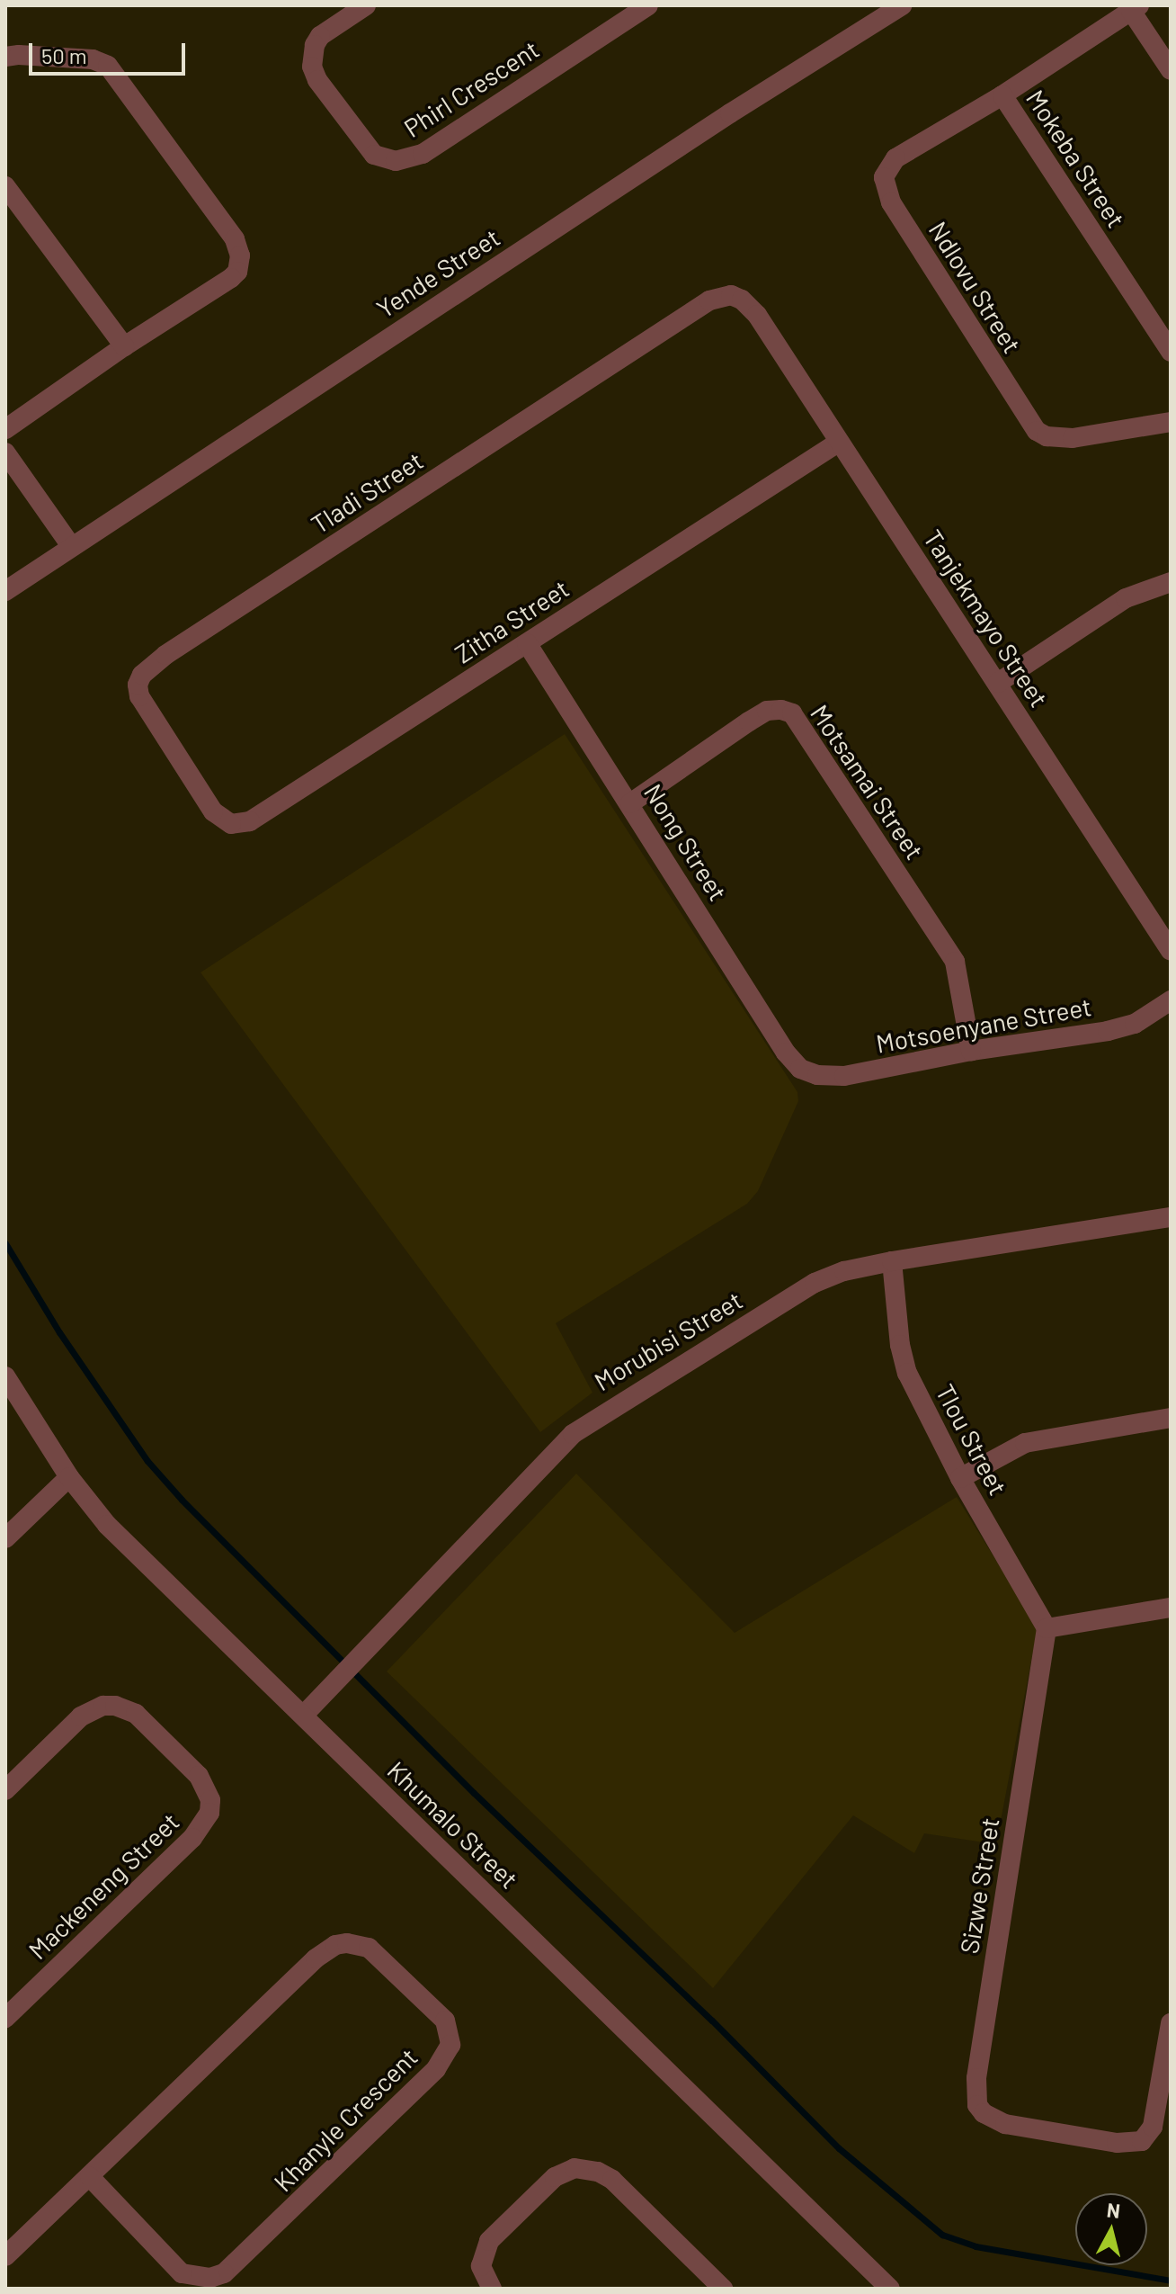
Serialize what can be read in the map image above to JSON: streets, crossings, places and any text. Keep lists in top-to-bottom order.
{
  "streets": {
    "street": [
      "PhirI Crescent",
      "Mokeba Street",
      "Yende Street",
      "Ndlovu Street",
      "Tladi Street",
      "Tanjekmayo Street",
      "Zitha Street",
      "Motsamai Street",
      "Nong Street",
      "Motsoenyane Street",
      "Morubisi Street",
      "Tlou Street",
      "Khumalo Street",
      "Mackeneng Street",
      "Sizwe Street",
      "Khanyle Crescent"
    ]
  },
  "crossings": [
    ["Mokeba Street", "Ndlovu Street"],
    ["Tladi Street", "Tanjekmayo Street"],
    ["Tladi Street", "Zitha Street"],
    ["Tanjekmayo Street", "Zitha Street"],
    ["Zitha Street", "Nong Street"],
    ["Motsamai Street", "Nong Street"],
    ["Motsamai Street", "Motsoenyane Street"],
    ["Nong Street", "Motsoenyane Street"],
    ["Morubisi Street", "Tlou Street"],
    ["Morubisi Street", "Khumalo Street"],
    ["Tlou Street", "Sizwe Street"]
  ],
  "scale_bar": "50 m",
  "north": "top"
}
